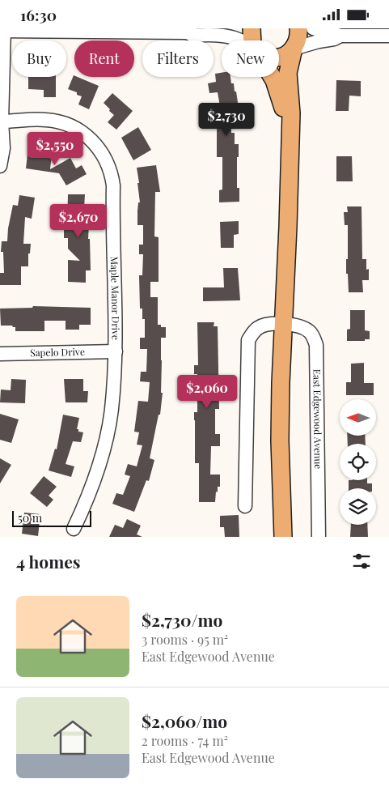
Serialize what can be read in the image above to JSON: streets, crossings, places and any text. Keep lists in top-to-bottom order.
{
  "streets": {
    "street": ["Maple Manor Drive", "Sapelo Drive", "East Edgewood Avenue"]
  },
  "crossings": [
    ["Maple Manor Drive", "Sapelo Drive"]
  ],
  "scale_bar": "50 m",
  "north": "left",
  "page": {
    "status": "16:30",
    "chip": [
      "Buy",
      "Rent",
      "Filters",
      "New"
    ],
    "price": [
      "$2,730",
      "$2,550",
      "$2,670",
      "$2,060"
    ],
    "scale": "50 m",
    "heading": "4 homes",
    "list": [
      {
        "name": "$2,730/mo",
        "note": "3 rooms · 95 m² · East Edgewood Avenue"
      },
      {
        "name": "$2,060/mo",
        "note": "2 rooms · 74 m² · East Edgewood Avenue"
      }
    ]
  }
}
